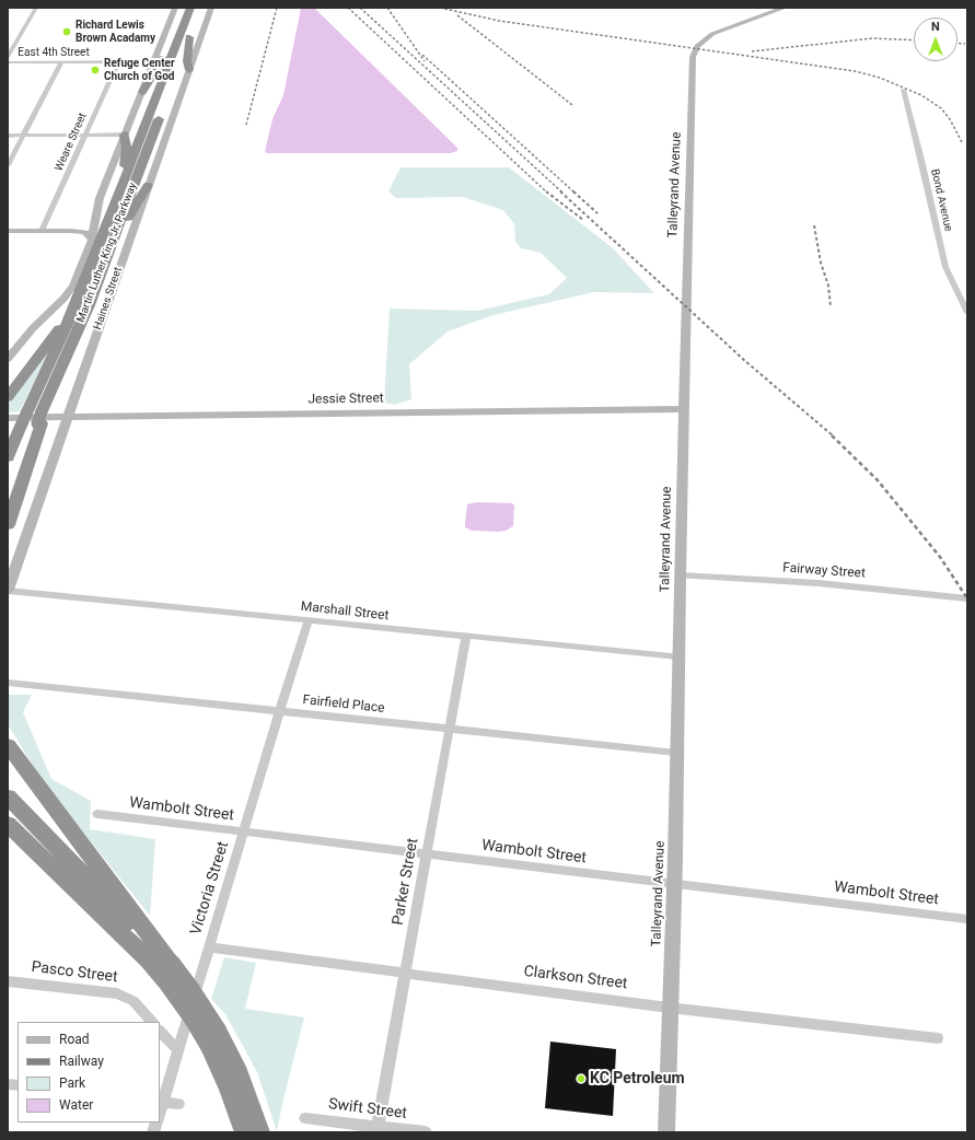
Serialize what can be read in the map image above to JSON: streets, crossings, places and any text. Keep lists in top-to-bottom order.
{
  "streets": {
    "highway": ["Martin Luther King Jr. Parkway"],
    "street": [
      "East 4th Street",
      "Weare Street",
      "Talleyrand Avenue",
      "Bond Avenue",
      "Haines Street",
      "Jessie Street",
      "Fairway Street",
      "Marshall Street",
      "Fairfield Place",
      "Wambolt Street",
      "Parker Street",
      "Victoria Street",
      "Pasco Street",
      "Clarkson Street",
      "Swift Street"
    ]
  },
  "crossings": [
    ["East 4th Street", "Weare Street"],
    ["Talleyrand Avenue", "Jessie Street"],
    ["Talleyrand Avenue", "Fairway Street"],
    ["Talleyrand Avenue", "Marshall Street"],
    ["Talleyrand Avenue", "Fairfield Place"],
    ["Talleyrand Avenue", "Wambolt Street"],
    ["Talleyrand Avenue", "Clarkson Street"],
    ["Haines Street", "Jessie Street"],
    ["Haines Street", "Marshall Street"],
    ["Marshall Street", "Parker Street"],
    ["Marshall Street", "Victoria Street"],
    ["Fairfield Place", "Parker Street"],
    ["Fairfield Place", "Victoria Street"],
    ["Wambolt Street", "Parker Street"],
    ["Wambolt Street", "Victoria Street"],
    ["Parker Street", "Clarkson Street"],
    ["Parker Street", "Swift Street"],
    ["Victoria Street", "Clarkson Street"]
  ],
  "places": ["Richard Lewis Brown Acadamy", "Refuge Center Church of God", "KC Petroleum"],
  "legend": [
    "Road",
    "Railway",
    "Park",
    "Water"
  ],
  "north": "top"
}
